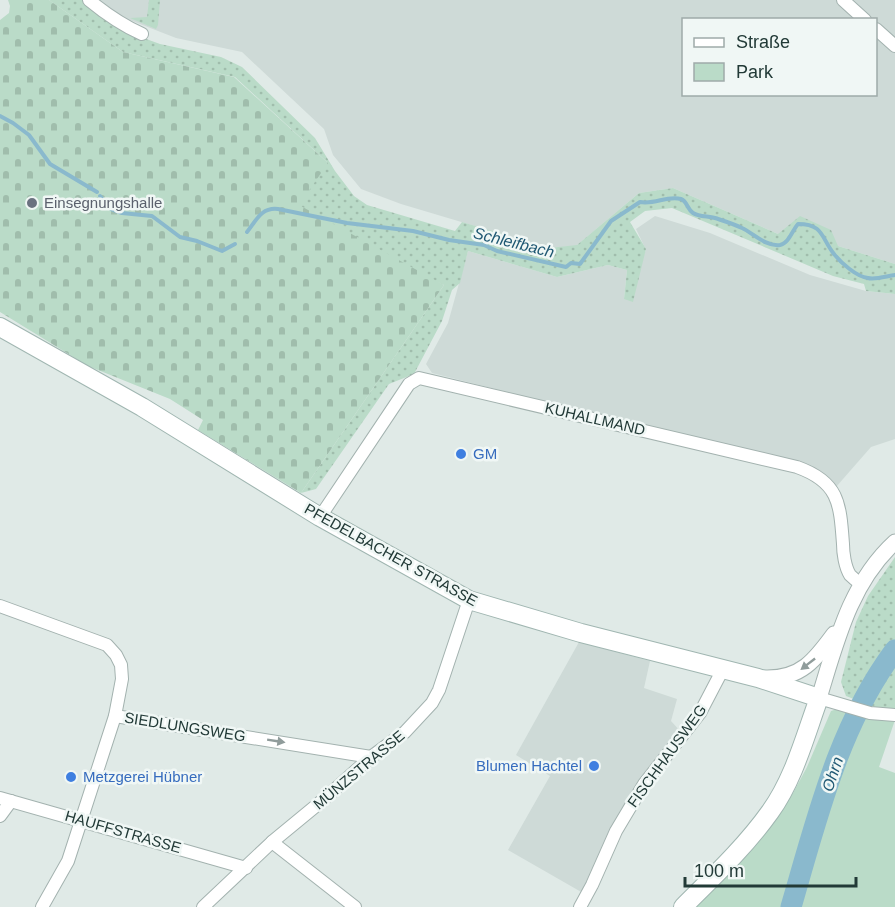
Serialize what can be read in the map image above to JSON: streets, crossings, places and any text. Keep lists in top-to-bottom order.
{
  "streets": {
    "main road": ["PFEDELBACHER STRASSE"],
    "street": [
      "KUHALLMAND",
      "SIEDLUNGSWEG",
      "FISCHHAUSWEG",
      "MÜNZSTRASSE",
      "HAUFFSTRASSE"
    ]
  },
  "crossings": [
    ["KUHALLMAND", "PFEDELBACHER STRASSE"],
    ["PFEDELBACHER STRASSE", "FISCHHAUSWEG"],
    ["PFEDELBACHER STRASSE", "MÜNZSTRASSE"],
    ["SIEDLUNGSWEG", "MÜNZSTRASSE"],
    ["MÜNZSTRASSE", "HAUFFSTRASSE"]
  ],
  "one_way": ["SIEDLUNGSWEG"],
  "water": ["Schleifbach", "Ohrn"],
  "places": [
    "Einsegnungshalle",
    "GM",
    "Blumen Hachtel",
    "Metzgerei Hübner"
  ],
  "legend": ["Straße", "Park"],
  "scale_bar": "100 m"
}
